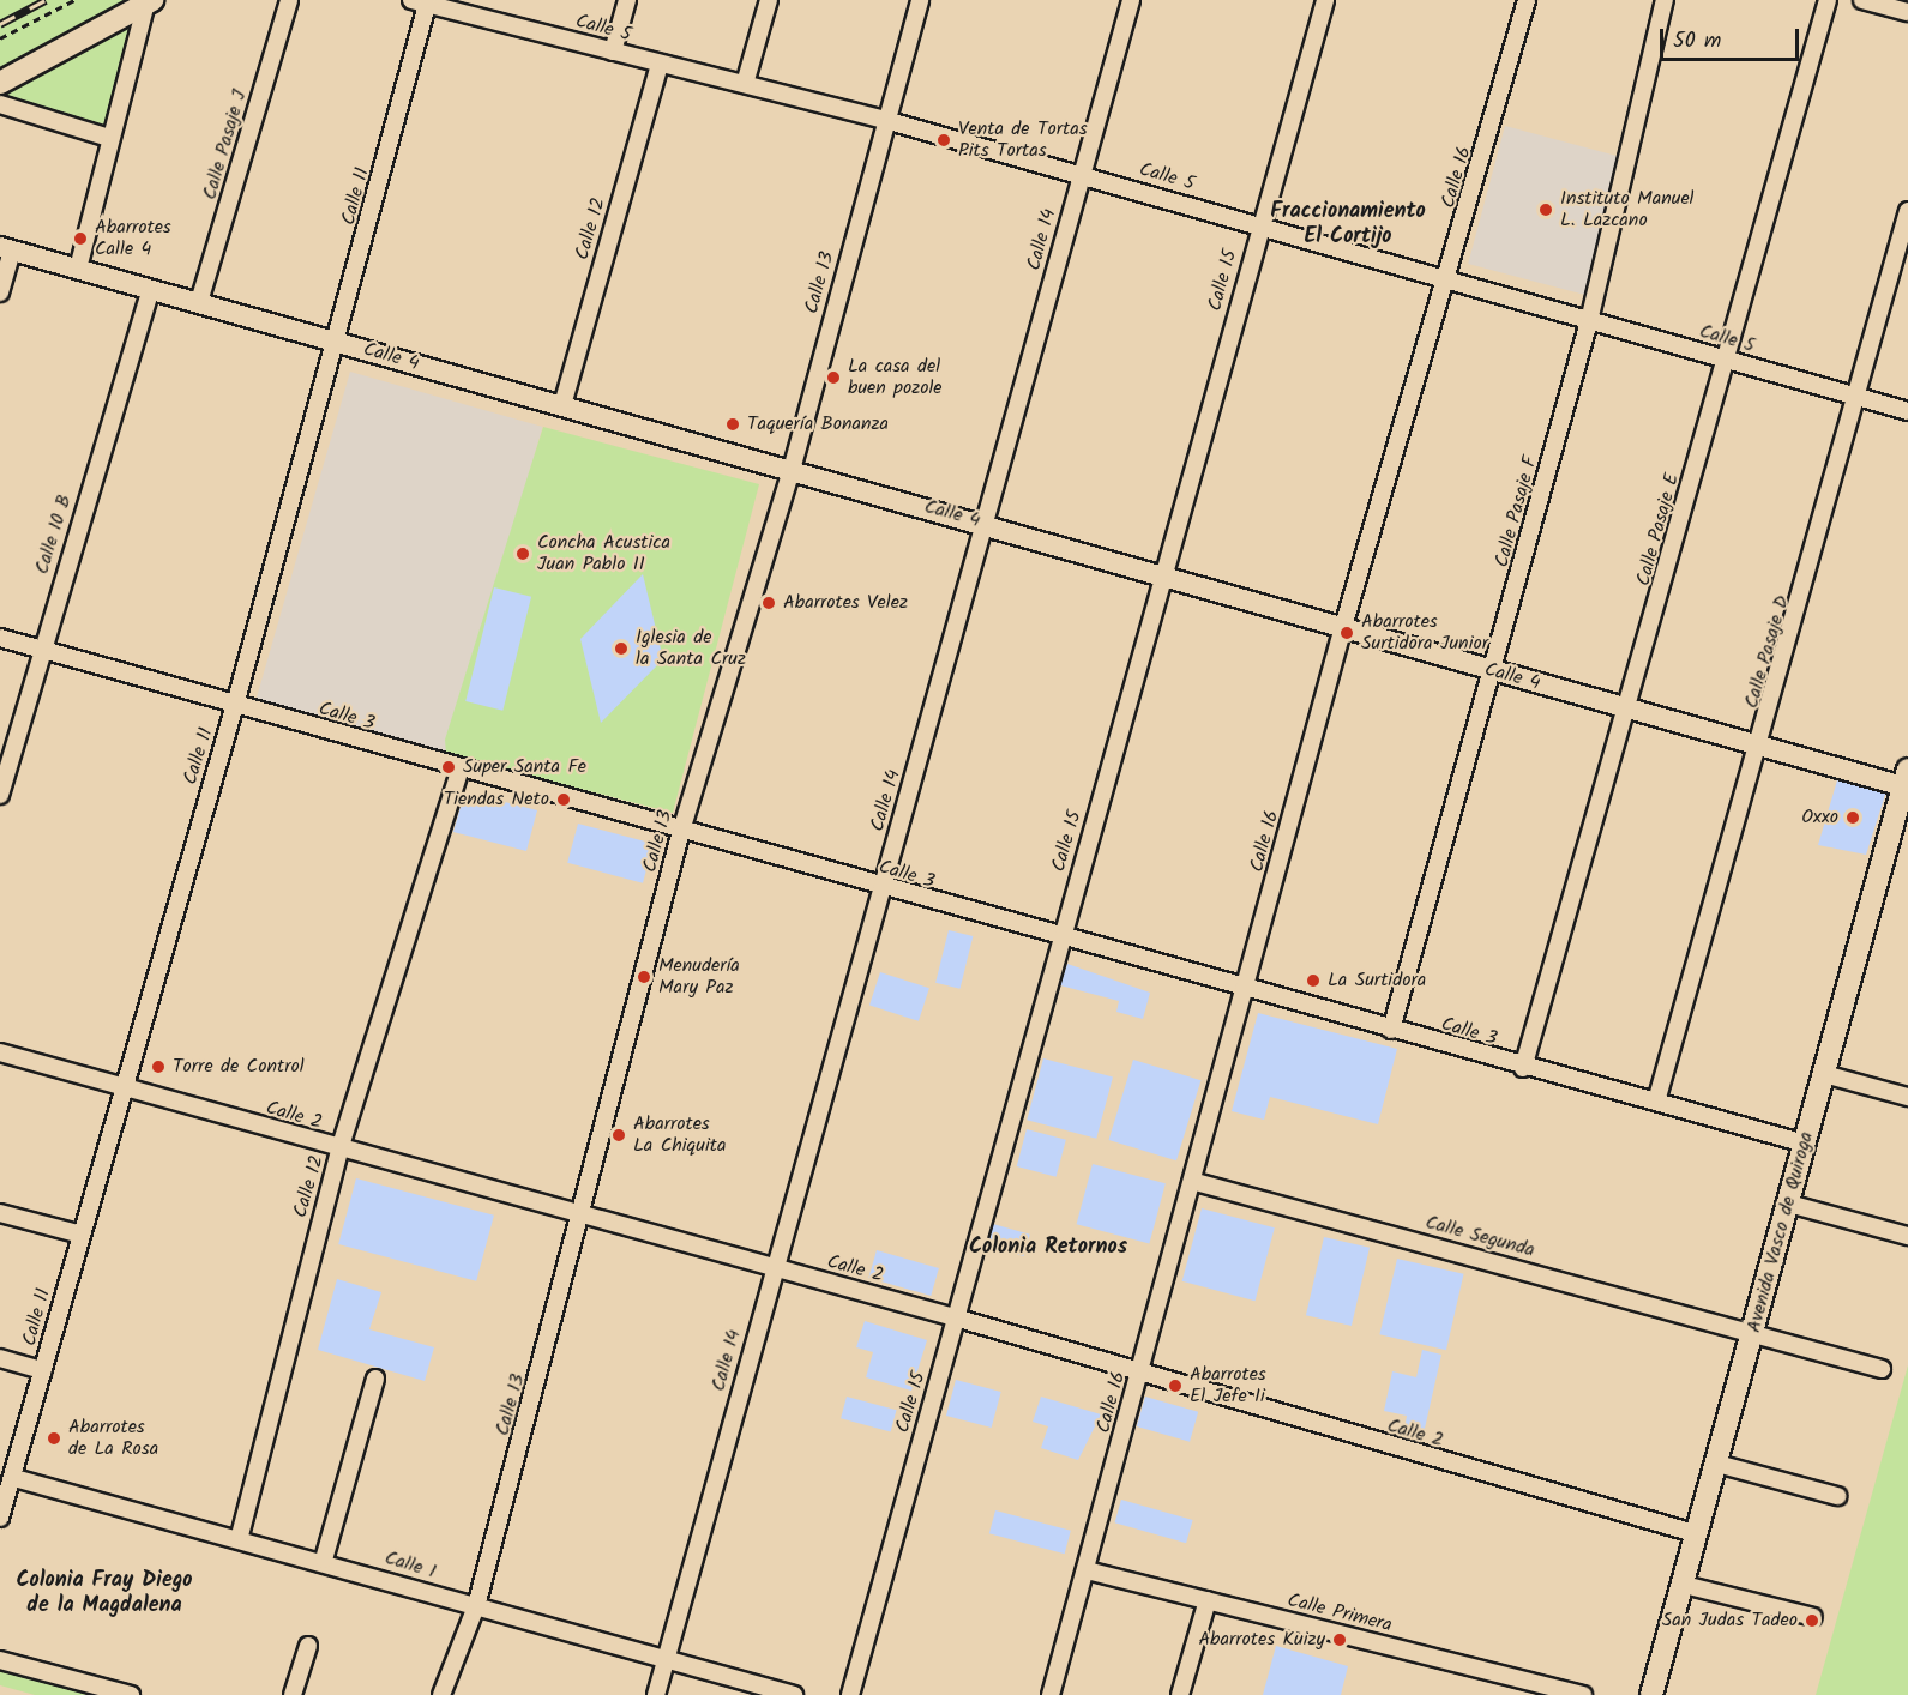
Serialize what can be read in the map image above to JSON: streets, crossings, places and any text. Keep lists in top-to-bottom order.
{
  "streets": {
    "main road": ["Avenida Vasco de Quiroga"],
    "street": [
      "Calle 5",
      "Calle Pasaje J",
      "Calle 16",
      "Calle 11",
      "Calle 12",
      "Calle 14",
      "Calle 15",
      "Calle 13",
      "Calle 4",
      "Calle Pasaje F",
      "Calle Pasaje E",
      "Calle 10 B",
      "Calle Pasaje D",
      "Calle 3",
      "Calle 2",
      "Calle Segunda",
      "Calle 1",
      "Calle Primera"
    ]
  },
  "crossings": [
    ["Calle 5", "Calle 16"],
    ["Calle 5", "Calle 11"],
    ["Calle 5", "Calle 12"],
    ["Calle 5", "Calle 14"],
    ["Calle 5", "Calle 15"],
    ["Calle 5", "Calle 13"],
    ["Calle 5", "Calle Pasaje F"],
    ["Calle 5", "Calle Pasaje E"],
    ["Calle 5", "Calle Pasaje D"],
    ["Calle Pasaje J", "Calle 4"],
    ["Calle 16", "Calle 4"],
    ["Calle 16", "Calle 3"],
    ["Calle 16", "Calle 2"],
    ["Calle 16", "Calle Segunda"],
    ["Calle 16", "Calle Primera"],
    ["Calle 11", "Calle 4"],
    ["Calle 11", "Calle 3"],
    ["Calle 11", "Calle 2"],
    ["Calle 11", "Calle 1"],
    ["Calle 12", "Calle 4"],
    ["Calle 12", "Calle 3"],
    ["Calle 12", "Calle 2"],
    ["Calle 12", "Calle 1"],
    ["Calle 14", "Calle 4"],
    ["Calle 14", "Calle 3"],
    ["Calle 14", "Calle 2"],
    ["Calle 14", "Calle 1"],
    ["Calle 15", "Calle 4"],
    ["Calle 15", "Calle 3"],
    ["Calle 15", "Calle 2"],
    ["Calle 13", "Calle 4"],
    ["Calle 13", "Calle 3"],
    ["Calle 13", "Calle 2"],
    ["Calle 13", "Calle 1"],
    ["Calle 4", "Calle Pasaje F"],
    ["Calle 4", "Calle Pasaje E"],
    ["Calle 4", "Calle 10 B"],
    ["Calle 4", "Calle Pasaje D"],
    ["Calle 4", "Avenida Vasco de Quiroga"],
    ["Calle Pasaje F", "Calle 3"],
    ["Calle Pasaje E", "Calle 3"],
    ["Calle 10 B", "Calle 3"],
    ["Calle Pasaje D", "Calle 3"],
    ["Calle 3", "Avenida Vasco de Quiroga"],
    ["Calle 2", "Avenida Vasco de Quiroga"],
    ["Avenida Vasco de Quiroga", "Calle Segunda"]
  ],
  "districts": ["Fraccionamiento El Cortijo", "Colonia Retornos", "Colonia Fray Diego de la Magdalena"],
  "places": [
    "Venta de Tortas Pits Tortas",
    "Instituto Manuel L. Lazcano",
    "Abarrotes Calle 4",
    "La casa del buen pozole",
    "Taquería Bonanza",
    "Concha Acustica Juan Pablo II",
    "Abarrotes Velez",
    "Abarrotes Surtidora Junior",
    "Iglesia de la Santa Cruz",
    "Super Santa Fe",
    "Tiendas Neto",
    "Oxxo",
    "Menudería Mary Paz",
    "La Surtidora",
    "Torre de Control",
    "Abarrotes La Chiquita",
    "Abarrotes El Jefe Ii",
    "Abarrotes de La Rosa",
    "San Judas Tadeo",
    "Abarrotes Kuizy"
  ],
  "scale_bar": "50 m"
}
